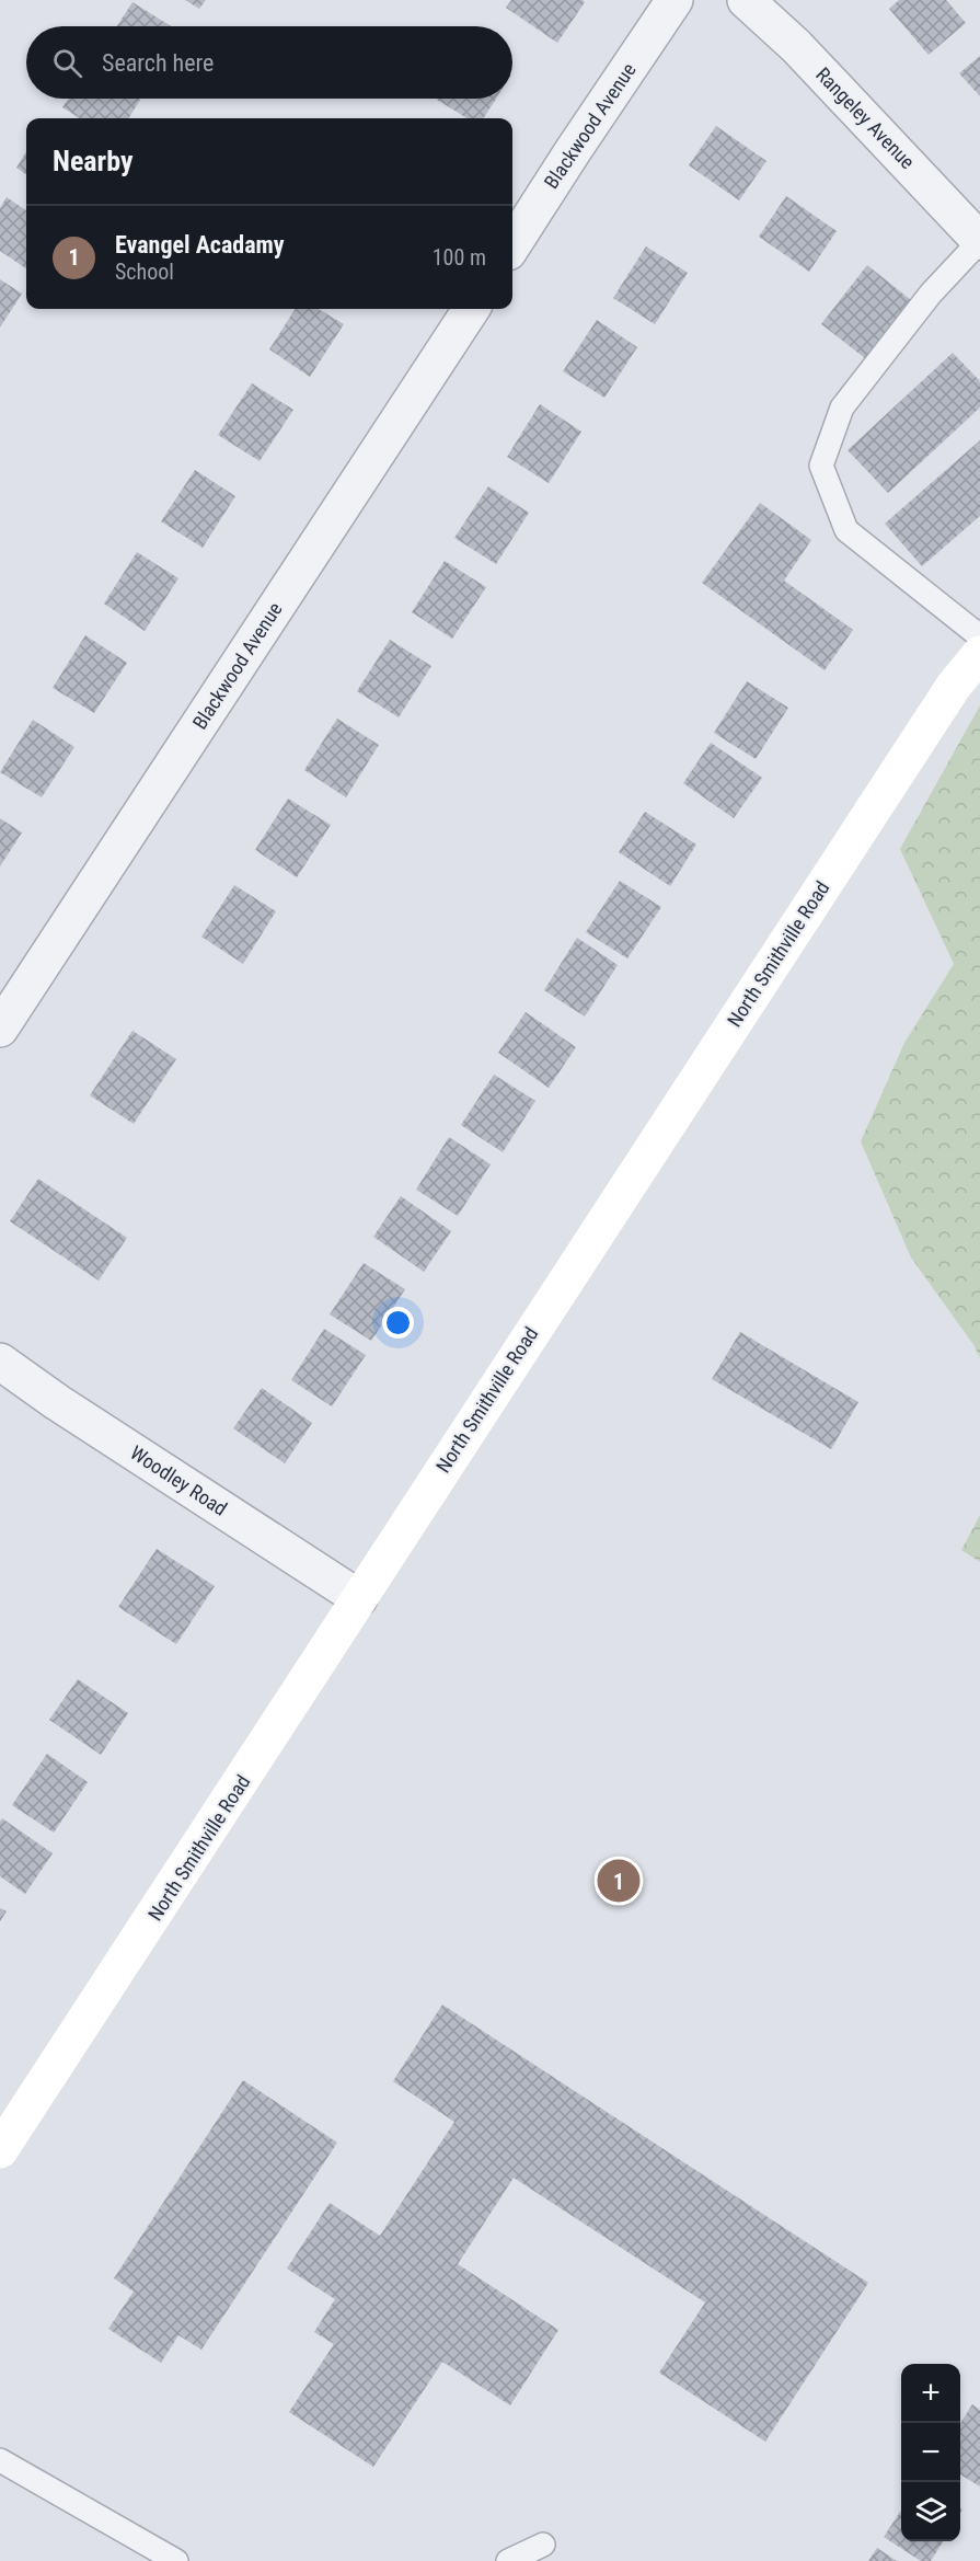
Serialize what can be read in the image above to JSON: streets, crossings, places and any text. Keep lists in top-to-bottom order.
{
  "streets": {
    "main road": ["North Smithville Road"],
    "street": ["Rangeley Avenue", "Blackwood Avenue", "Woodley Road"]
  },
  "crossings": [
    ["North Smithville Road", "Woodley Road"]
  ],
  "page": {
    "search": "Search here",
    "heading": "Nearby",
    "list": [
      {
        "mark": "1",
        "name": "Evangel Acadamy",
        "note": "School",
        "value": "100 m"
      }
    ],
    "pins": "1",
    "map_buttons": ["+", "−"]
  }
}
